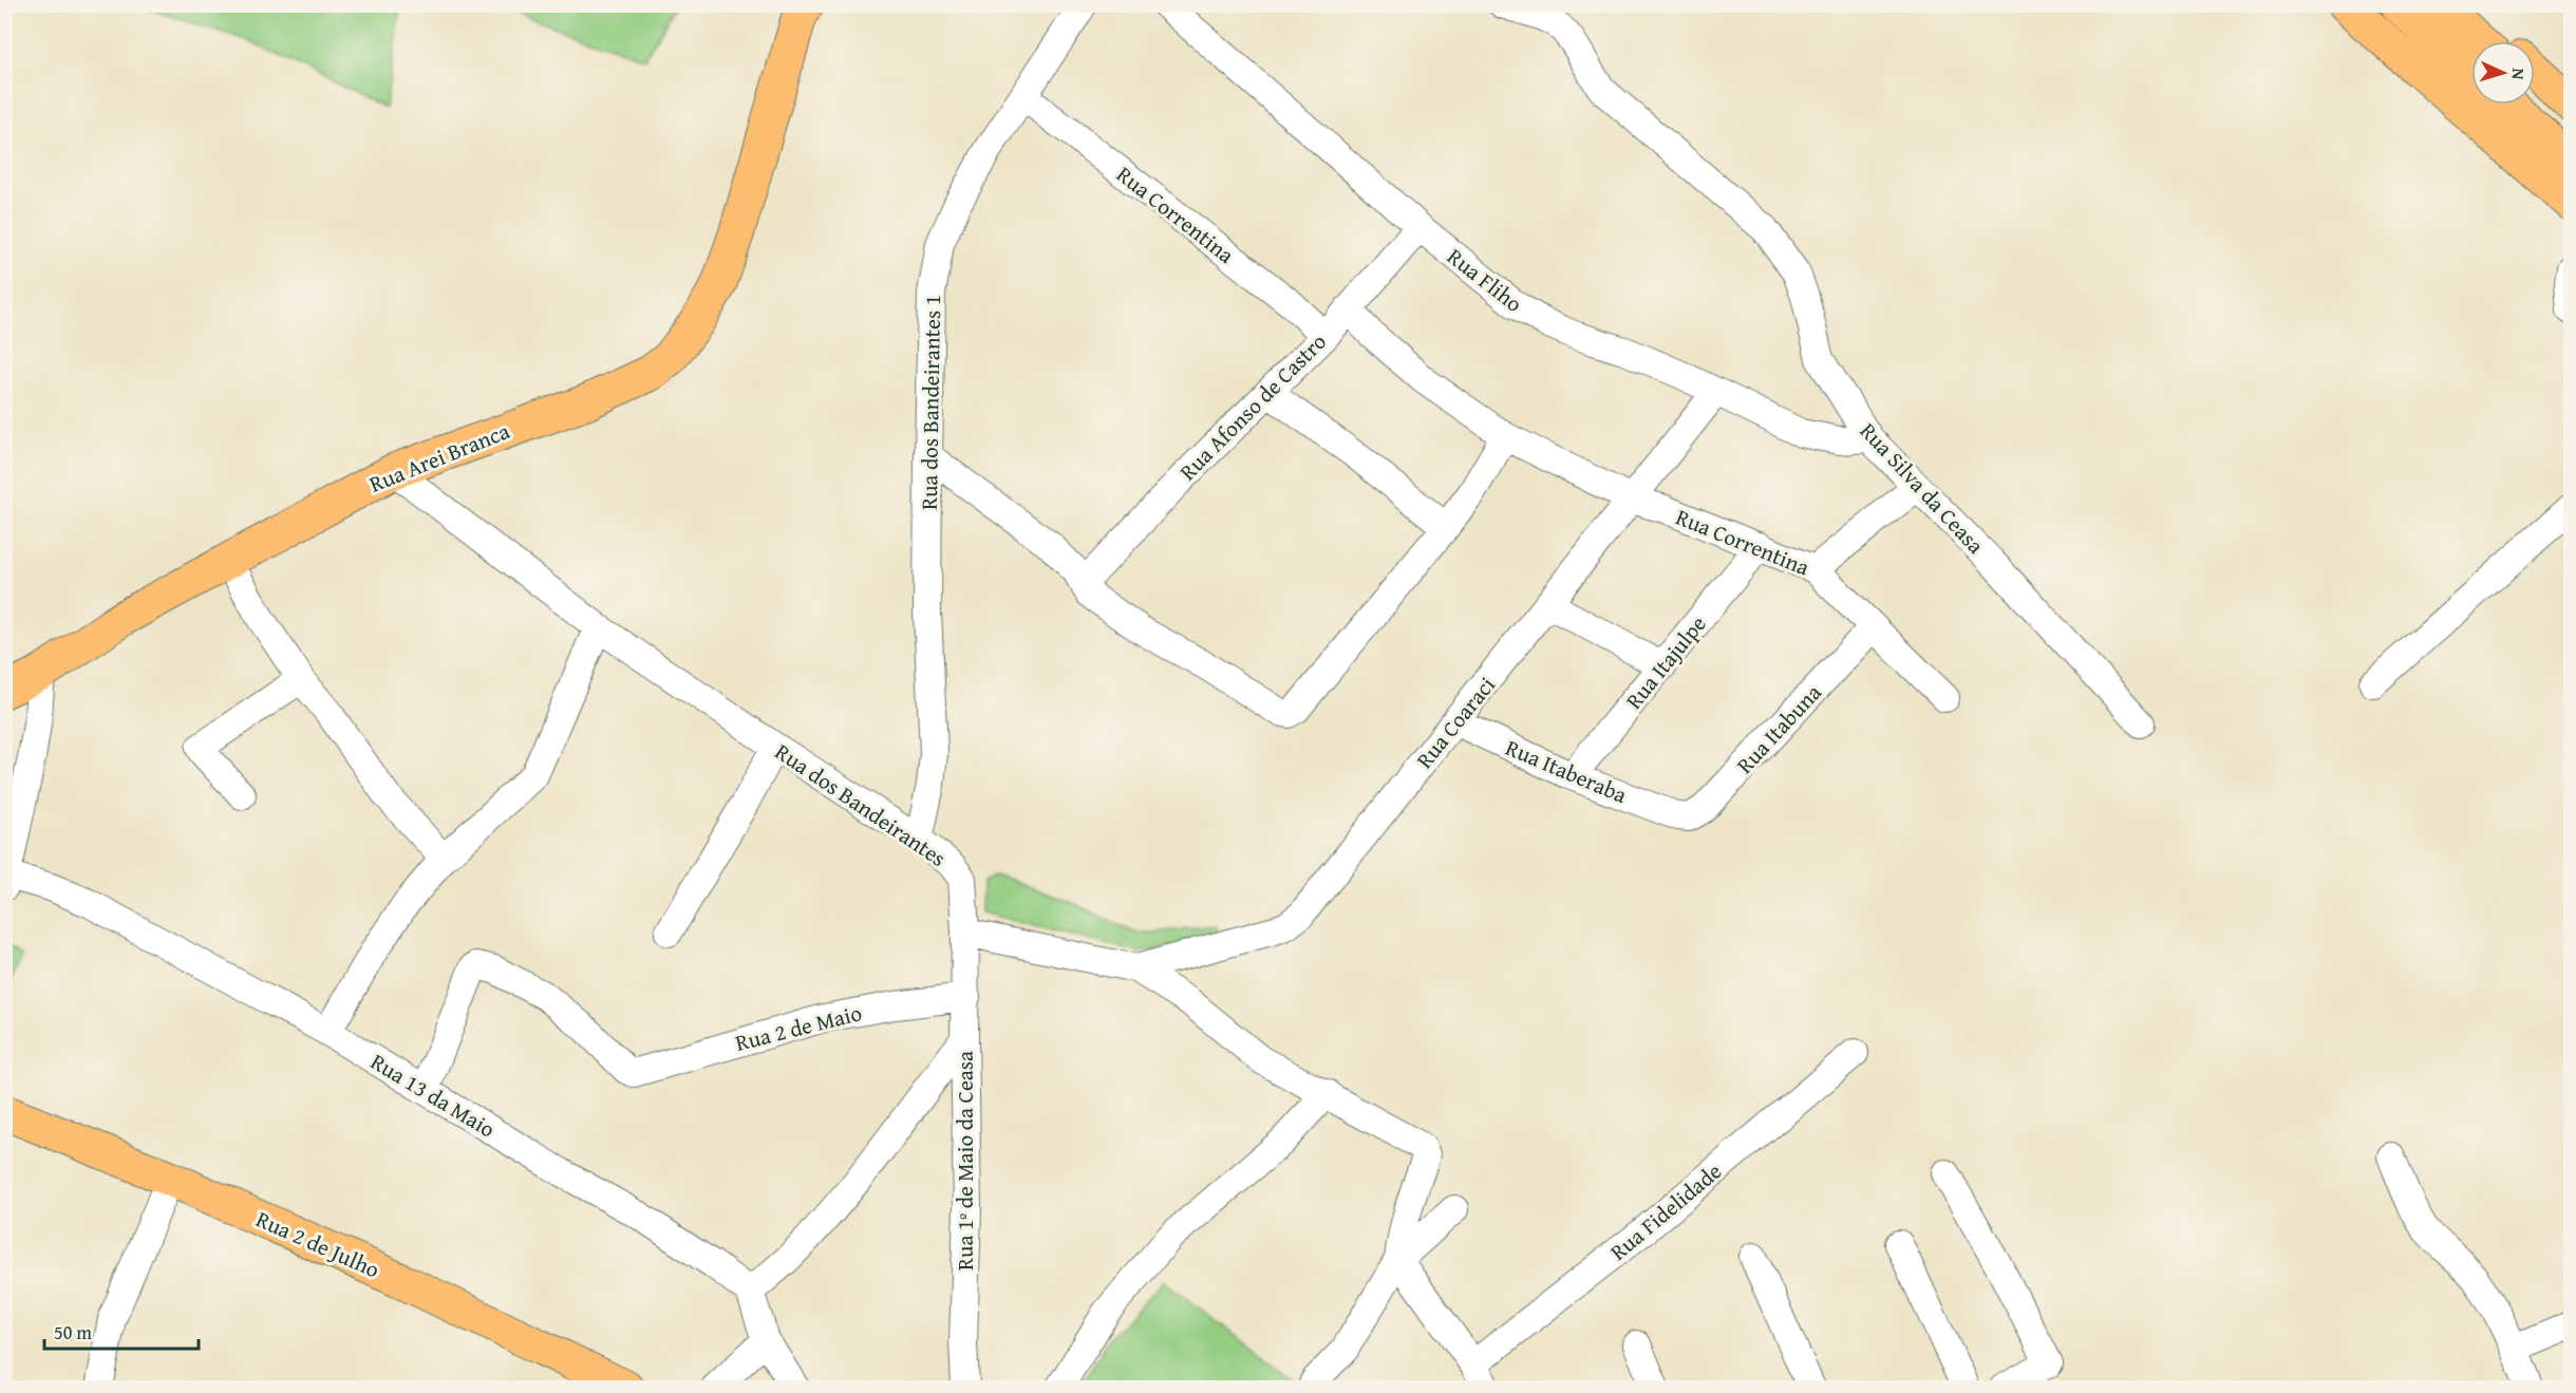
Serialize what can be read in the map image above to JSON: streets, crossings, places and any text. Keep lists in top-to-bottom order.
{
  "streets": {
    "main road": ["Rua Arei Branca", "Rua 2 de Julho"],
    "street": [
      "Rua Correntina",
      "Rua Fliho",
      "Rua dos Bandeirantes 1",
      "Rua Afonso de Castro",
      "Rua Silva da Ceasa",
      "Rua Itajulpe",
      "Rua Coaraci",
      "Rua Itabuna",
      "Rua Itaberaba",
      "Rua dos Bandeirantes",
      "Rua 2 de Maio",
      "Rua 13 da Maio",
      "Rua 1º de Maio da Ceasa",
      "Rua Fidelidade"
    ]
  },
  "crossings": [
    ["Rua Correntina", "Rua dos Bandeirantes 1"],
    ["Rua Correntina", "Rua Afonso de Castro"],
    ["Rua Correntina", "Rua Itajulpe"],
    ["Rua Correntina", "Rua Coaraci"],
    ["Rua Correntina", "Rua Itabuna"],
    ["Rua Fliho", "Rua Afonso de Castro"],
    ["Rua Fliho", "Rua Silva da Ceasa"],
    ["Rua Fliho", "Rua Coaraci"],
    ["Rua dos Bandeirantes 1", "Rua dos Bandeirantes"],
    ["Rua Arei Branca", "Rua dos Bandeirantes"],
    ["Rua Itajulpe", "Rua Itaberaba"],
    ["Rua Coaraci", "Rua Itaberaba"],
    ["Rua Itabuna", "Rua Itaberaba"],
    ["Rua dos Bandeirantes", "Rua 1º de Maio da Ceasa"],
    ["Rua 2 de Maio", "Rua 13 da Maio"],
    ["Rua 2 de Maio", "Rua 1º de Maio da Ceasa"]
  ],
  "scale_bar": "50 m",
  "north": "right"
}
